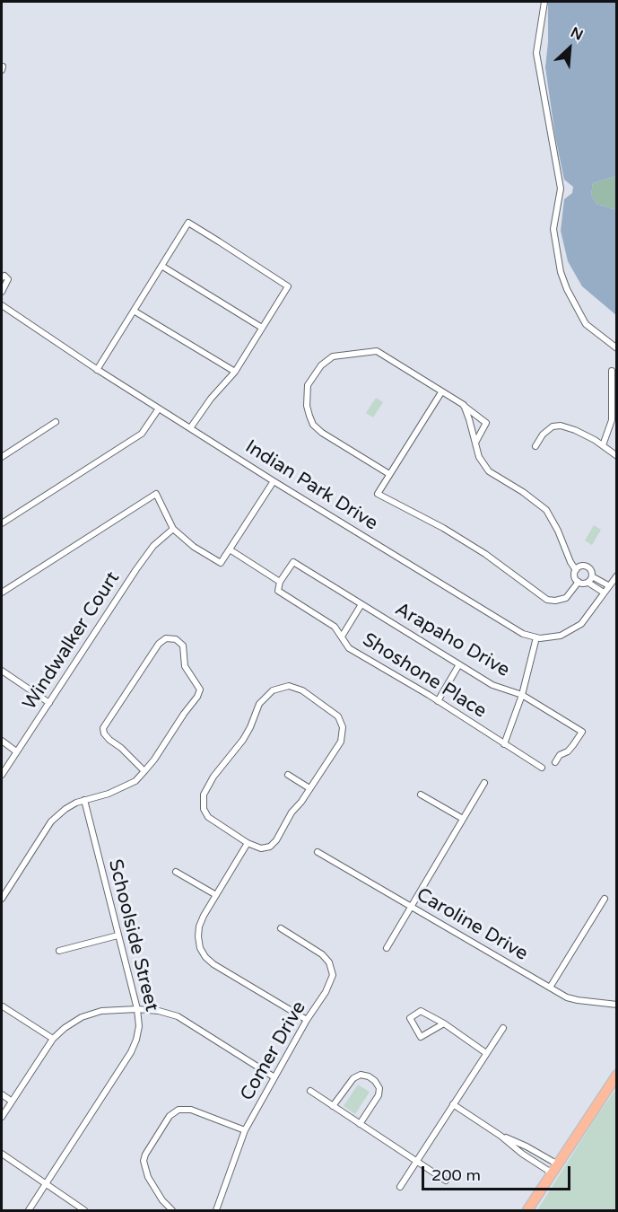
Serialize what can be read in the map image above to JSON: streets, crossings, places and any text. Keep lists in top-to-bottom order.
{
  "streets": {
    "street": [
      "Indian Park Drive",
      "Arapaho Drive",
      "Windwalker Court",
      "Shoshone Place",
      "Caroline Drive",
      "Schoolside Street",
      "Comer Drive"
    ]
  },
  "crossings": [
    ["Arapaho Drive", "Shoshone Place"]
  ],
  "scale_bar": "200 m",
  "north": "top right"
}
